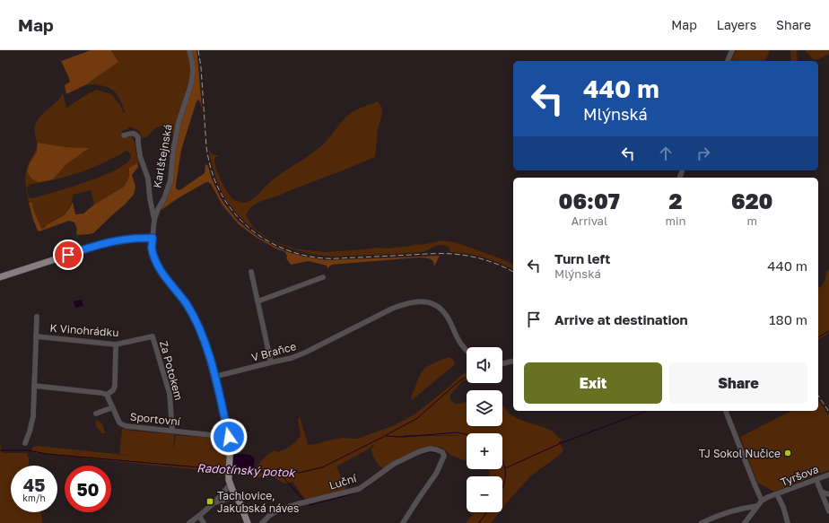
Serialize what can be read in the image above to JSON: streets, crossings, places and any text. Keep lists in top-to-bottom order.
{
  "streets": {
    "main road": ["Karlštejnská"],
    "street": [
      "K Vinohrádku",
      "V Braňce",
      "Za Potokem",
      "Sportovní",
      "Tyršova",
      "Luční"
    ]
  },
  "crossings": [
    ["Karlštejnská", "V Braňce"],
    ["Karlštejnská", "Sportovní"],
    ["K Vinohrádku", "Za Potokem"],
    ["Za Potokem", "Sportovní"]
  ],
  "water": ["Radotínský potok"],
  "places": {
    "other": ["TJ Sokol Nučice"],
    "transit": ["Tachlovice, Jakubská náves"]
  },
  "page": {
    "header": "Map",
    "nav": ["Map", "Layers", "Share"],
    "turn": ["440 m", "Mlýnská"],
    "eta": [
      "06:07",
      "Arrival",
      "2",
      "min",
      "620",
      "m"
    ],
    "list": [
      {
        "name": "Turn left",
        "note": "Mlýnská",
        "value": "440 m"
      },
      {
        "name": "Arrive at destination",
        "value": "180 m"
      }
    ],
    "map_buttons": ["+", "−"],
    "buttons": ["Exit", "Share"],
    "speed": "45 km/h",
    "limit": "50"
  }
}
